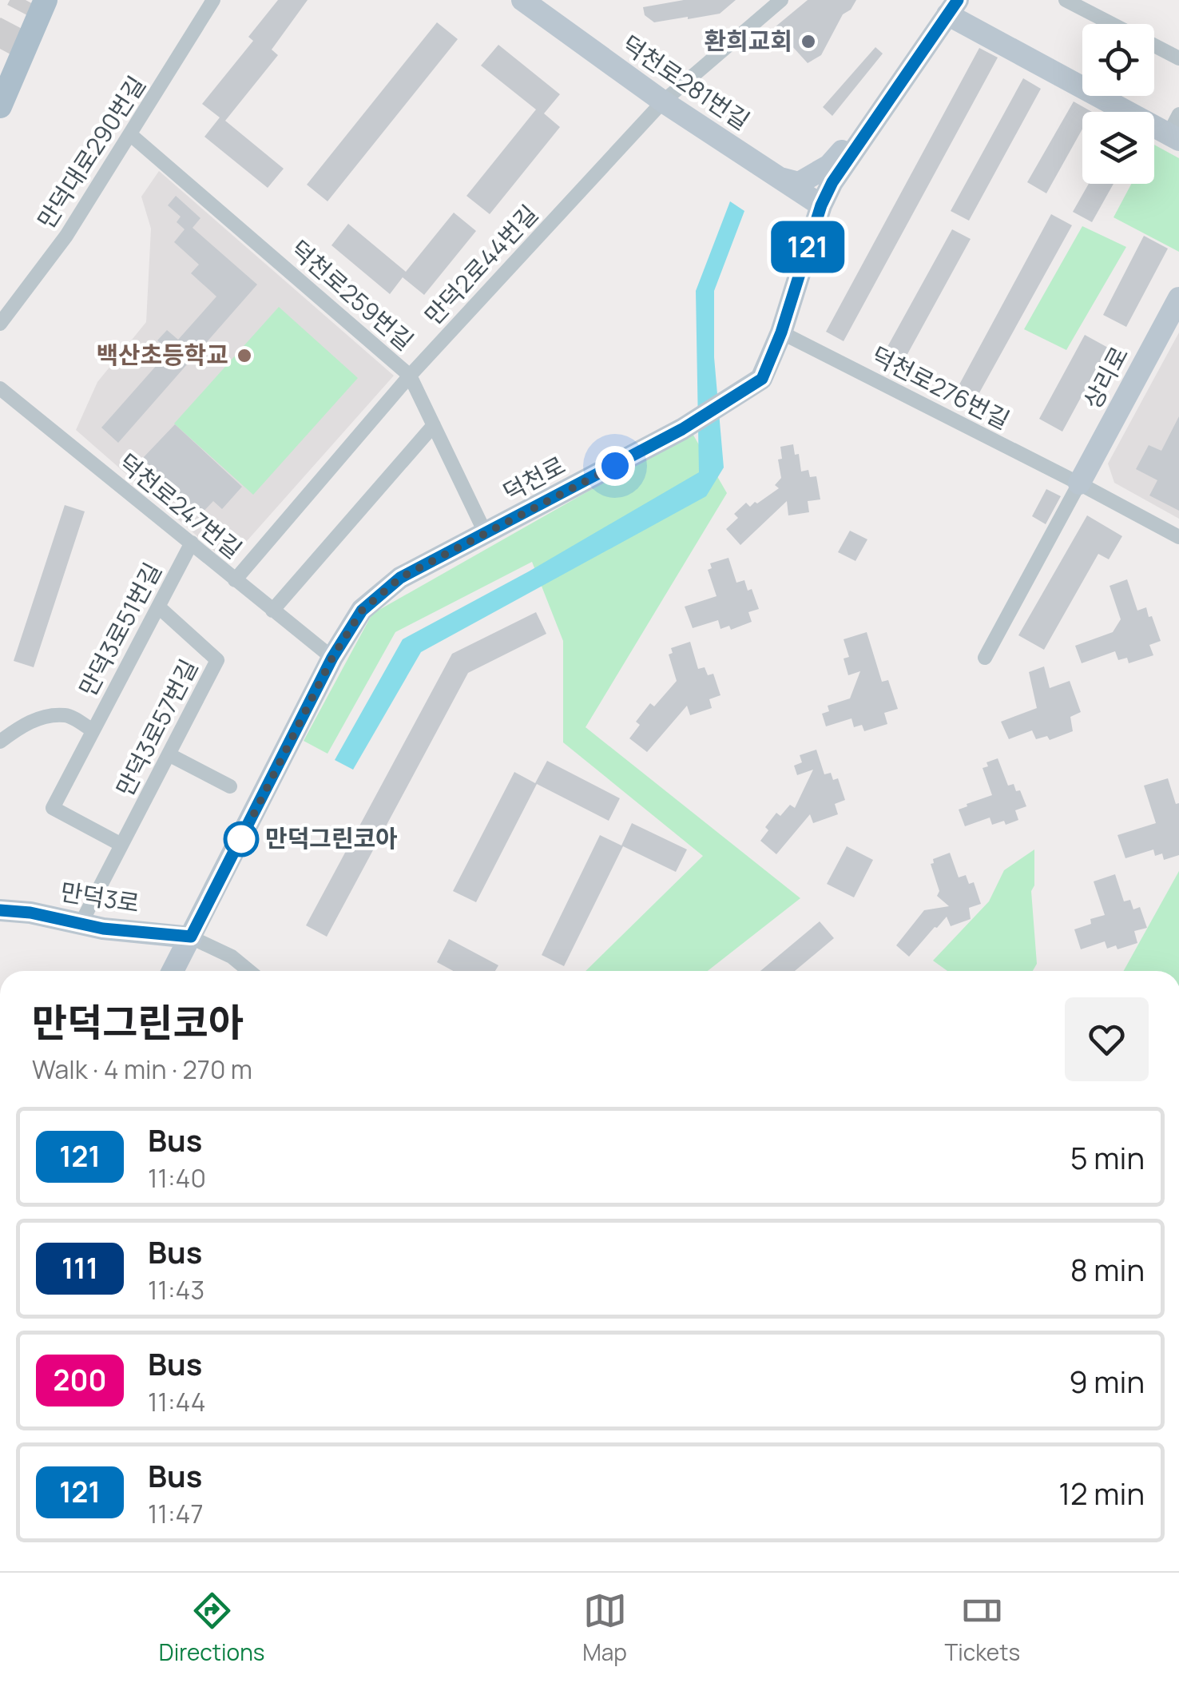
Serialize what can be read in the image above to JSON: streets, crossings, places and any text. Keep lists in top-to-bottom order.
{
  "streets": {
    "main road": [
      "덕천로281번길",
      "상리로",
      "덕천로",
      "만덕3로"
    ],
    "street": [
      "만덕대로290번길",
      "만덕2로44번길",
      "덕천로259번길",
      "덕천로276번길",
      "덕천로247번길",
      "만덕3로51번길",
      "만덕3로57번길"
    ]
  },
  "crossings": [
    ["덕천로281번길", "만덕2로44번길"],
    ["덕천로281번길", "덕천로"],
    ["만덕대로290번길", "덕천로259번길"],
    ["만덕2로44번길", "덕천로259번길"],
    ["만덕2로44번길", "덕천로247번길"],
    ["덕천로259번길", "덕천로"],
    ["상리로", "덕천로276번길"],
    ["덕천로276번길", "덕천로"],
    ["덕천로", "덕천로247번길"],
    ["덕천로", "만덕3로"],
    ["덕천로247번길", "만덕3로51번길"],
    ["만덕3로51번길", "만덕3로57번길"],
    ["만덕3로57번길", "만덕3로"]
  ],
  "places": ["환희교회", "백산초등학교", "만덕그린코아"],
  "lines": ["bus line 121"],
  "page": {
    "on_map": "121",
    "heading": ["만덕그린코아", "Walk · 4 min · 270 m"],
    "list": [
      {
        "mark": "121",
        "name": "Bus",
        "note": "11:40",
        "value": "5 min"
      },
      {
        "mark": "111",
        "name": "Bus",
        "note": "11:43",
        "value": "8 min"
      },
      {
        "mark": "200",
        "name": "Bus",
        "note": "11:44",
        "value": "9 min"
      },
      {
        "mark": "121",
        "name": "Bus",
        "note": "11:47",
        "value": "12 min"
      }
    ],
    "tabs": ["Directions", "Map", "Tickets"]
  }
}
